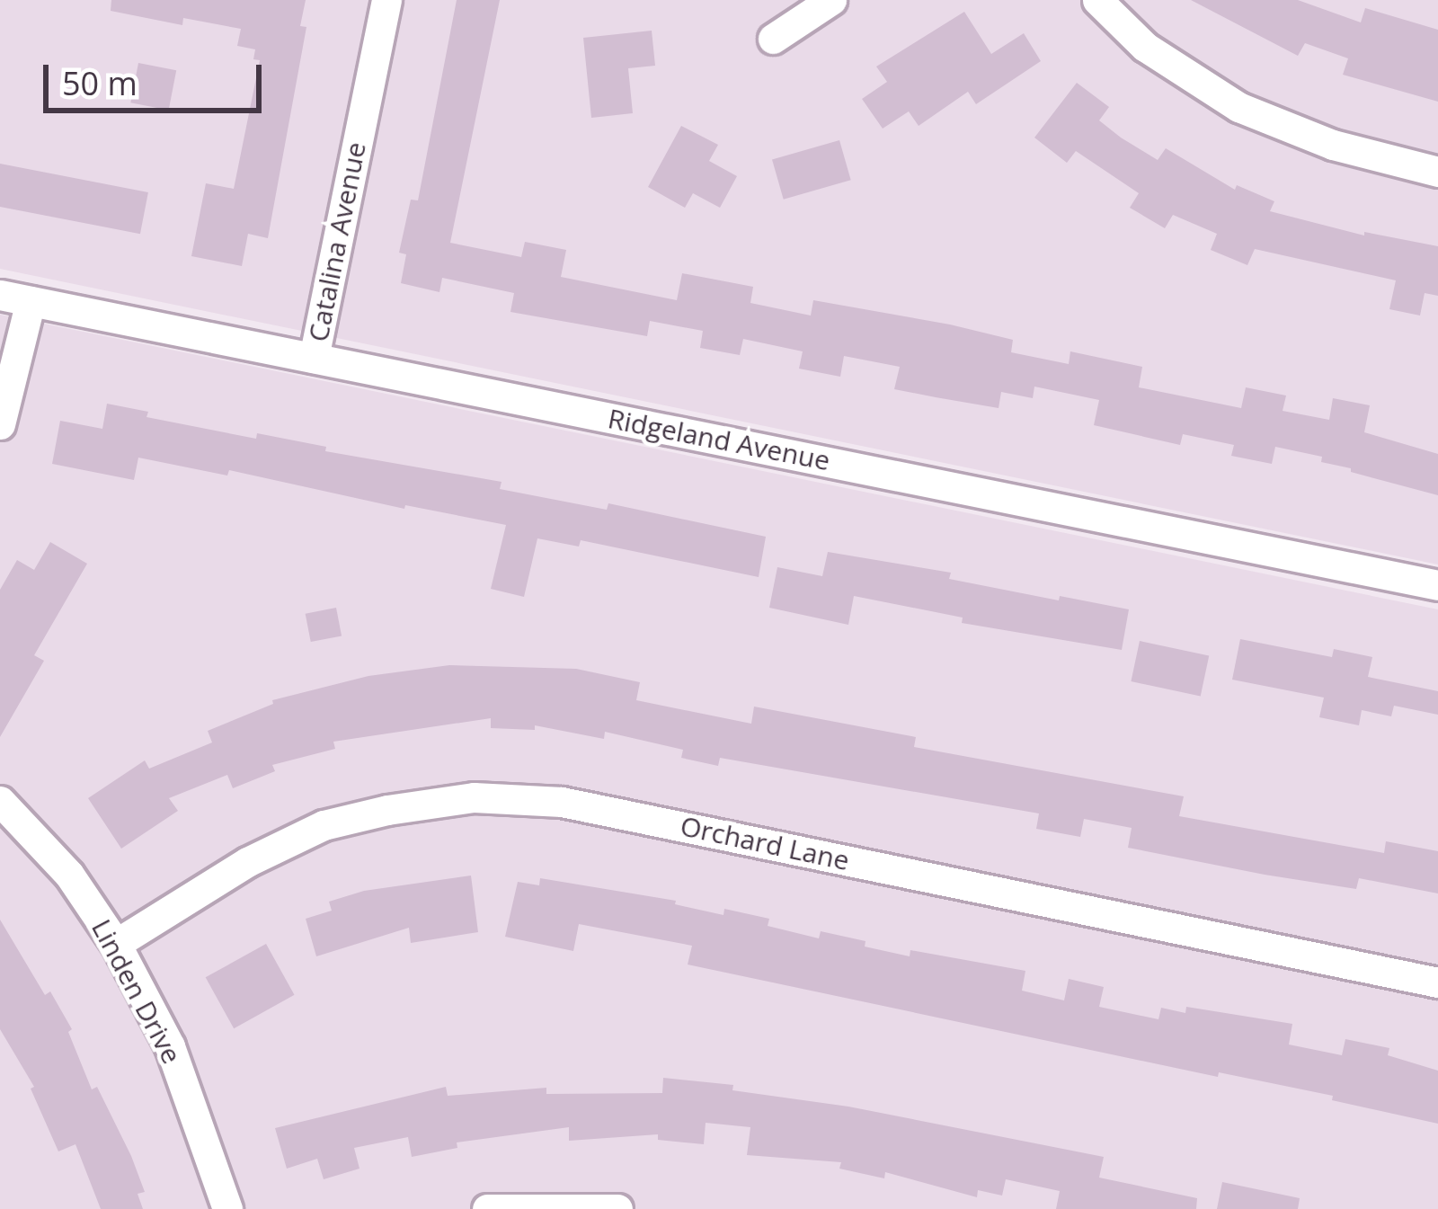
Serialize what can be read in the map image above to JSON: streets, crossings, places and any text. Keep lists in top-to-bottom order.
{
  "streets": {
    "street": [
      "Catalina Avenue",
      "Ridgeland Avenue",
      "Orchard Lane",
      "Linden Drive"
    ]
  },
  "crossings": [
    ["Catalina Avenue", "Ridgeland Avenue"],
    ["Orchard Lane", "Linden Drive"]
  ],
  "scale_bar": "50 m"
}
